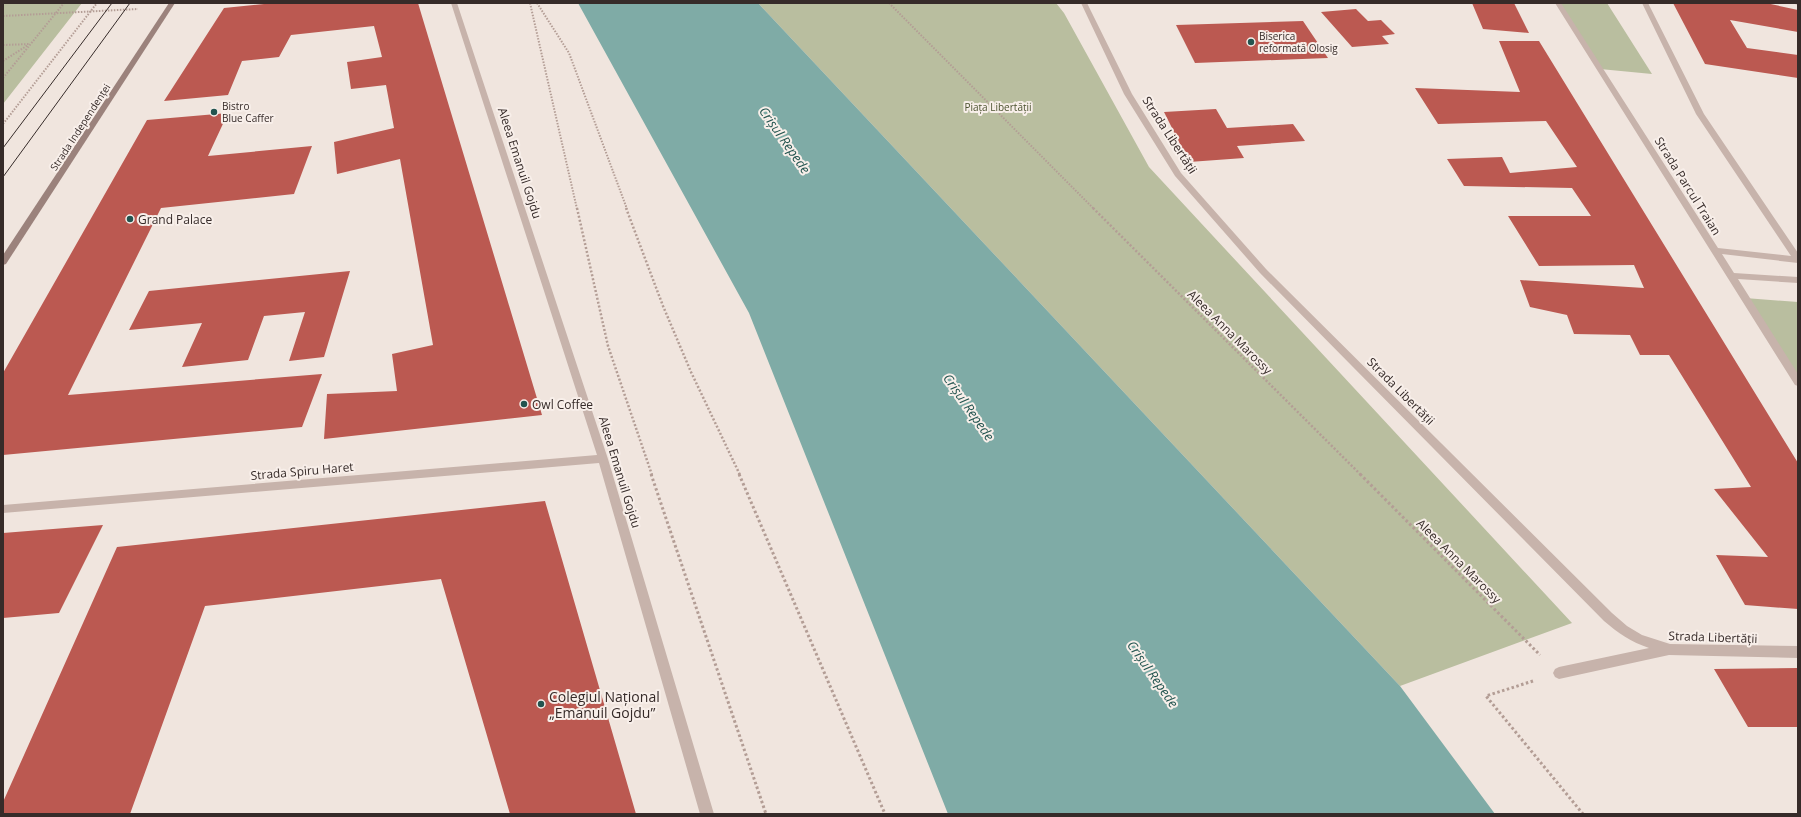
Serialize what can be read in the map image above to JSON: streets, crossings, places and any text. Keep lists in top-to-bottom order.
{
  "streets": {
    "street": [
      "Strada Independenței",
      "Strada Libertății",
      "Aleea Emanuil Gojdu",
      "Strada Parcul Traian",
      "Strada Spiru Haret"
    ],
    "path": ["Aleea Anna Marossy"]
  },
  "crossings": [
    ["Aleea Emanuil Gojdu", "Strada Spiru Haret"]
  ],
  "water": ["Crișul Repede"],
  "parks": ["Piața Libertății"],
  "places": [
    "Biserica reformată Olosig",
    "Bistro Blue Caffer",
    "Grand Palace",
    "Owl Coffee",
    "Colegiul Național „Emanuil Gojdu”"
  ]
}
